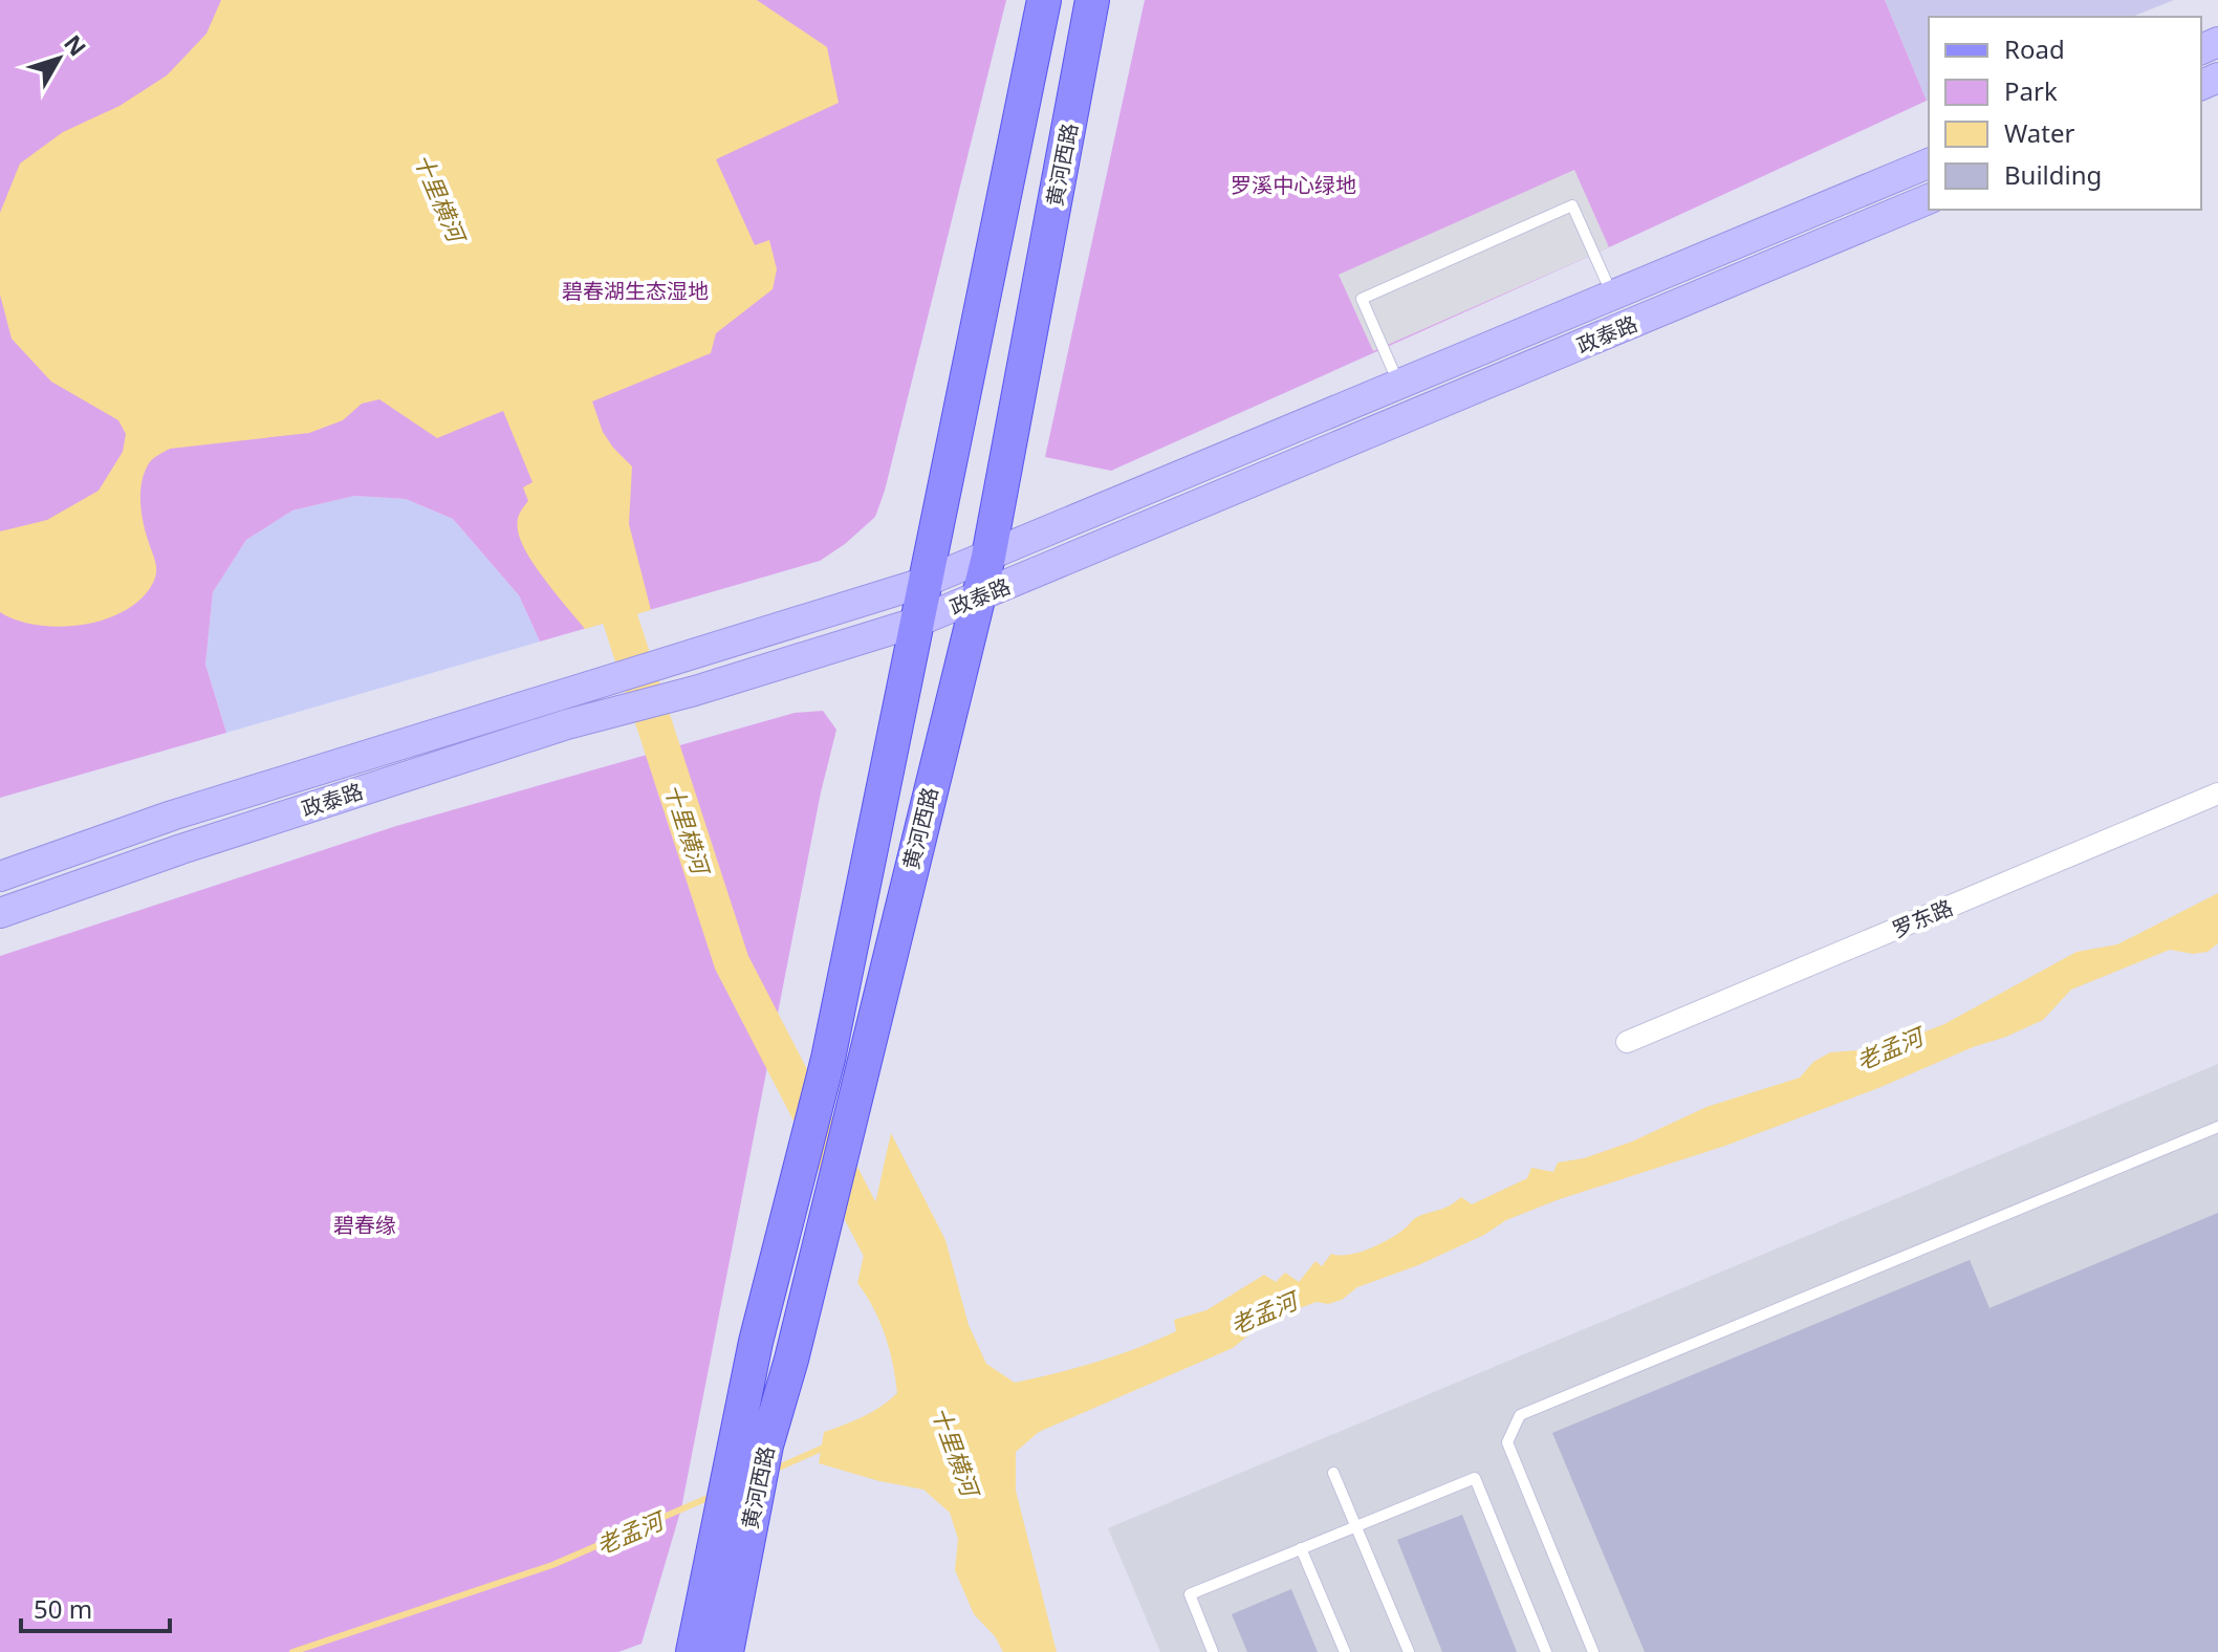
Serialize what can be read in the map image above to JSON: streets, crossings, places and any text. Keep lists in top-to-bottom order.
{
  "streets": {
    "main road": ["黄河西路", "政泰路"],
    "street": ["罗东路"]
  },
  "crossings": [
    ["黄河西路", "政泰路"]
  ],
  "water": ["十里横河", "老孟河"],
  "parks": ["罗溪中心绿地", "碧春湖生态湿地", "碧春缘"],
  "legend": [
    "Road",
    "Park",
    "Water",
    "Building"
  ],
  "scale_bar": "50 m",
  "north": "top right"
}
